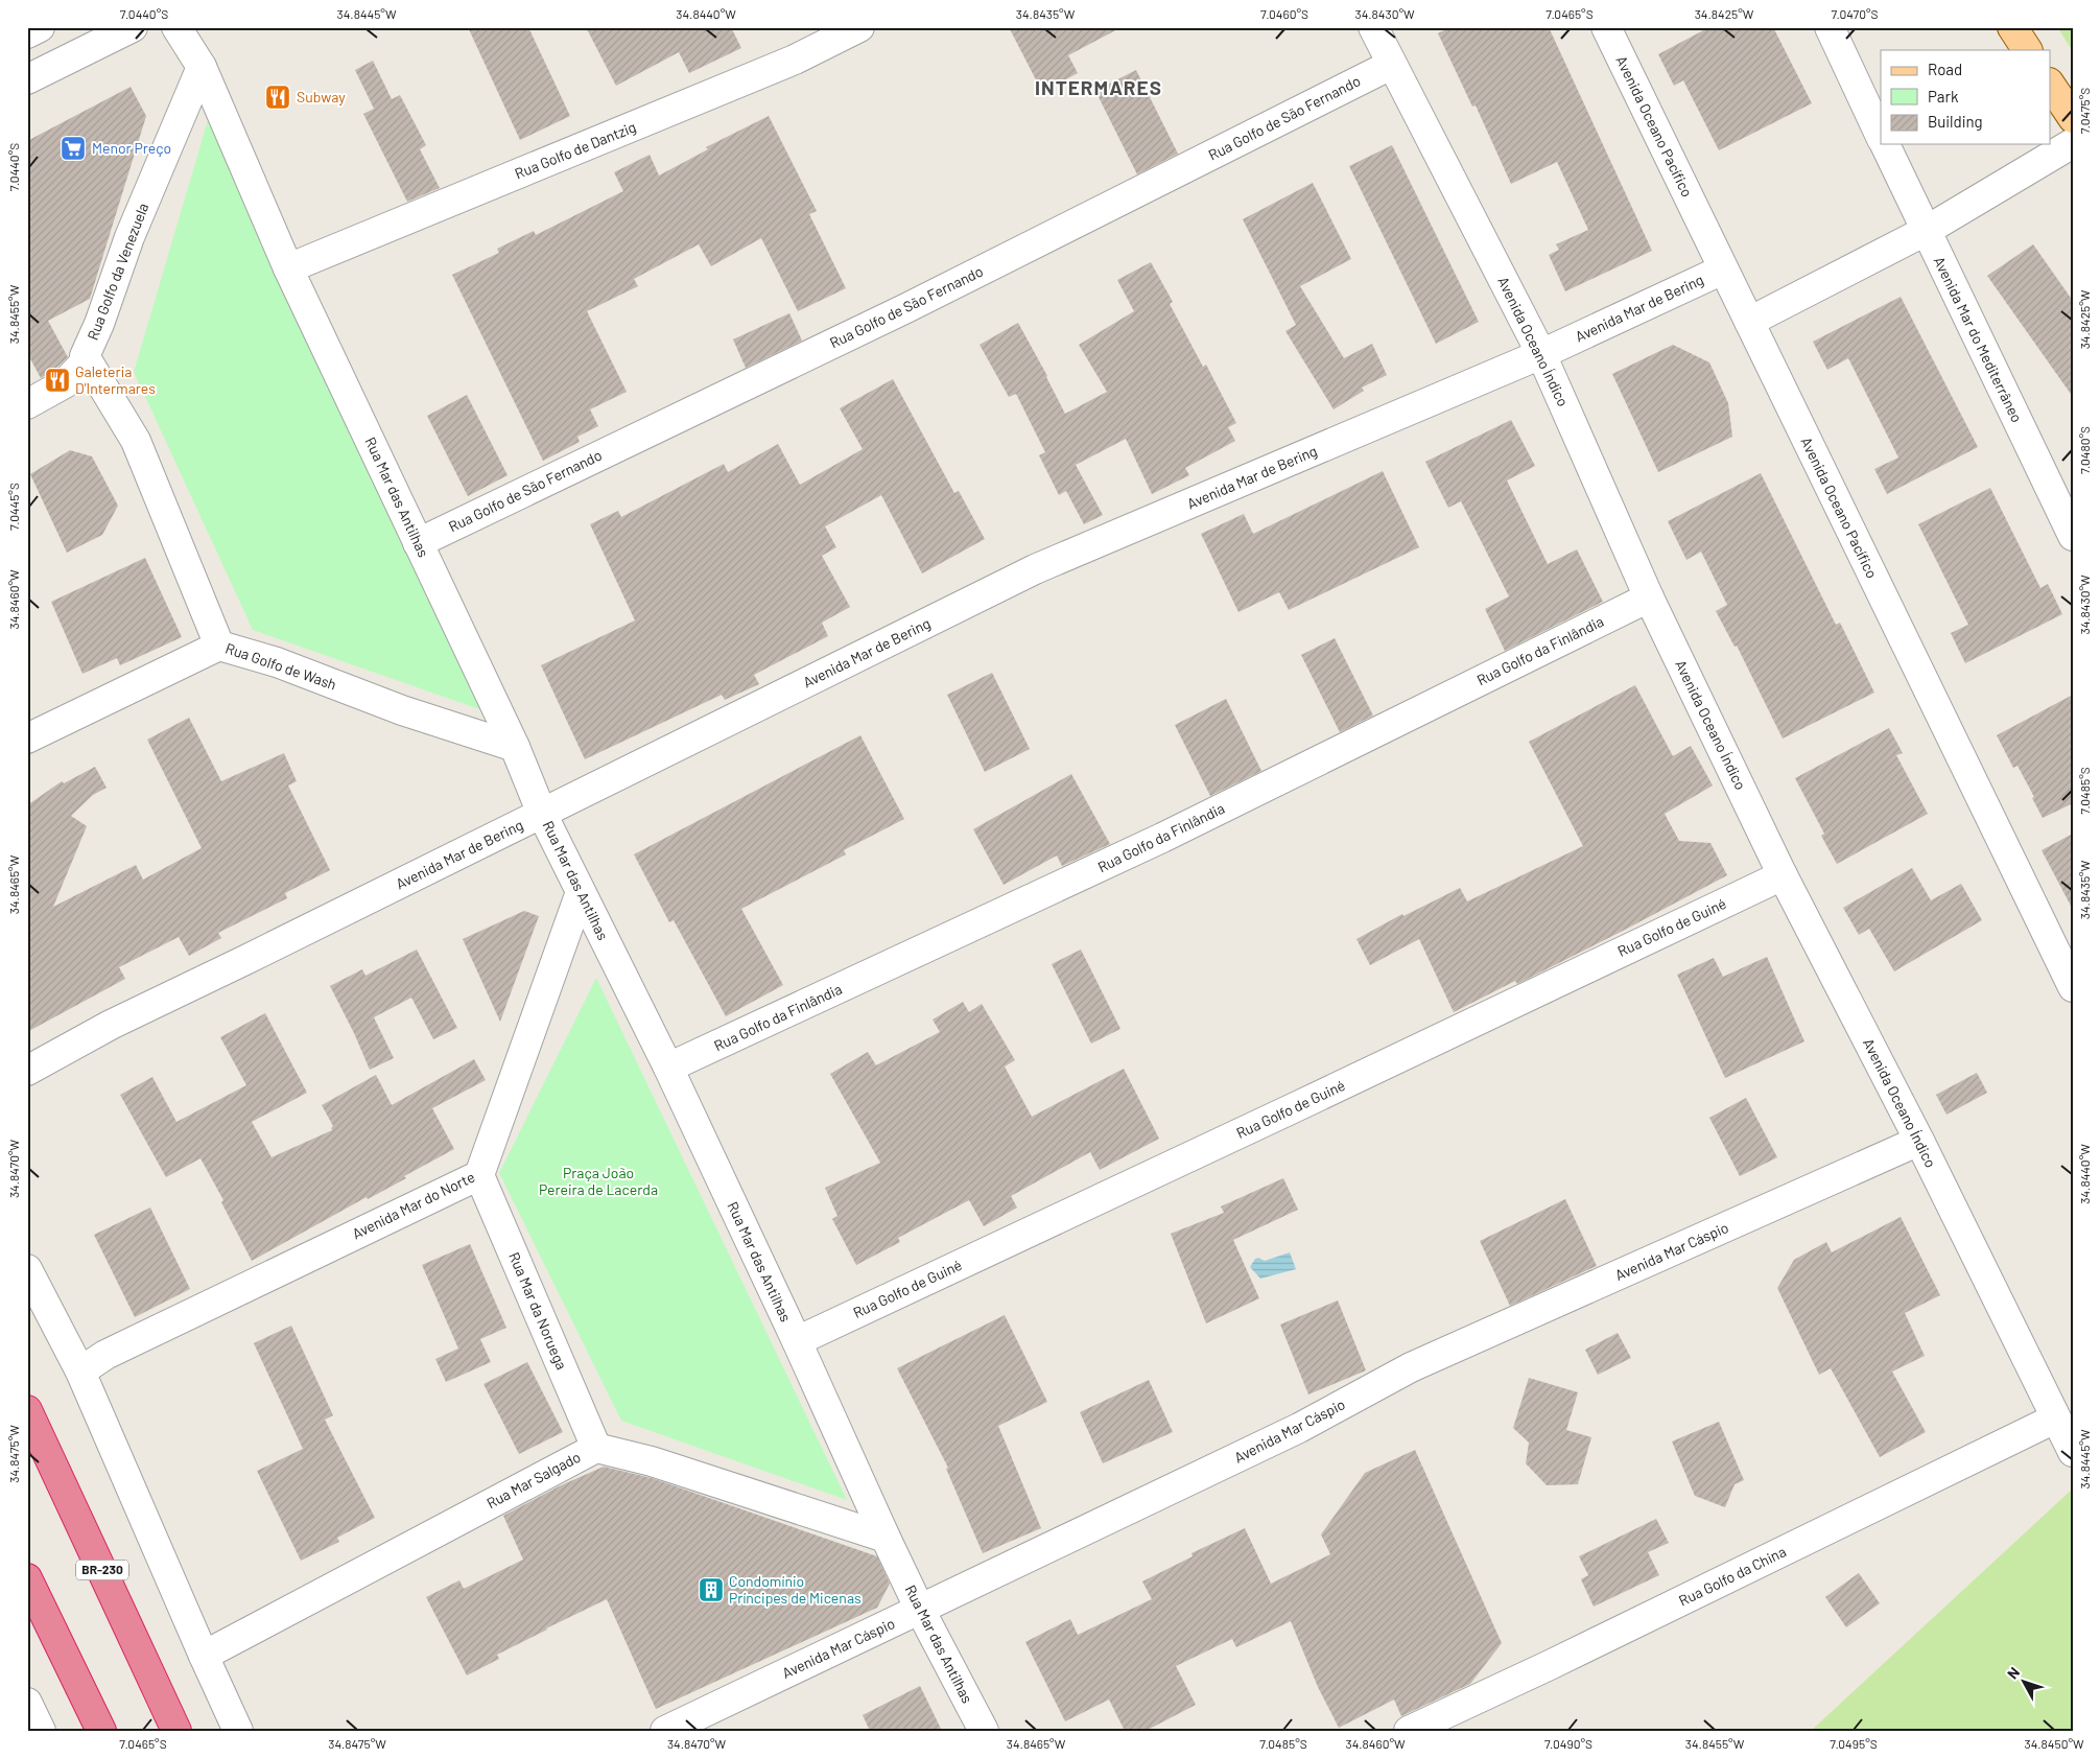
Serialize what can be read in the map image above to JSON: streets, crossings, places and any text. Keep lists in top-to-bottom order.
{
  "streets": {
    "highway": ["BR-230"],
    "street": [
      "Rua Golfo de São Fernando",
      "Avenida Oceano Pacífico",
      "Rua Golfo de Dantzig",
      "Rua Golfo da Venezuela",
      "Avenida Mar de Bering",
      "Avenida Mar do Mediterrâneo",
      "Avenida Oceano Índico",
      "Rua Mar das Antilhas",
      "Rua Golfo da Finlândia",
      "Rua Golfo de Wash",
      "Rua Golfo de Guiné",
      "Avenida Mar do Norte",
      "Avenida Mar Cáspio",
      "Rua Mar da Noruega",
      "Rua Mar Salgado",
      "Rua Golfo da China"
    ]
  },
  "crossings": [
    ["Rua Golfo de São Fernando", "Avenida Oceano Índico"],
    ["Rua Golfo de São Fernando", "Rua Mar das Antilhas"],
    ["Avenida Oceano Pacífico", "Avenida Mar de Bering"],
    ["Rua Golfo de Dantzig", "Rua Mar das Antilhas"],
    ["Rua Golfo da Venezuela", "Rua Mar das Antilhas"],
    ["Rua Golfo da Venezuela", "Rua Golfo de Wash"],
    ["Avenida Mar de Bering", "Avenida Oceano Índico"],
    ["Avenida Mar de Bering", "Rua Mar das Antilhas"],
    ["Avenida Oceano Índico", "Rua Golfo da Finlândia"],
    ["Avenida Oceano Índico", "Rua Golfo de Guiné"],
    ["Avenida Oceano Índico", "Avenida Mar Cáspio"],
    ["Avenida Oceano Índico", "Rua Golfo da China"],
    ["Rua Mar das Antilhas", "Rua Golfo da Finlândia"],
    ["Rua Mar das Antilhas", "Rua Golfo de Wash"],
    ["Rua Mar das Antilhas", "Rua Golfo de Guiné"],
    ["Rua Mar das Antilhas", "Avenida Mar do Norte"],
    ["Rua Mar das Antilhas", "Avenida Mar Cáspio"],
    ["Rua Mar das Antilhas", "Rua Mar Salgado"],
    ["Avenida Mar do Norte", "Rua Mar da Noruega"],
    ["Rua Mar da Noruega", "Rua Mar Salgado"]
  ],
  "districts": ["INTERMARES"],
  "parks": ["Praça João Pereira de Lacerda"],
  "places": {
    "restaurant": ["Subway", "Galeteria D'Intermares"],
    "supermarket": ["Menor Preço"],
    "building": ["Condomínio Príncipes de Micenas"]
  },
  "legend": ["Road", "Park", "Building"],
  "north": "top left",
  "coordinates": [
    "7.0440°S",
    "34.8445°W",
    "34.8440°W",
    "34.8435°W",
    "7.0460°S",
    "34.8430°W",
    "7.0465°S",
    "34.8425°W",
    "7.0470°S",
    "7.0475°S",
    "34.8455°W",
    "7.0480°S",
    "7.0445°S",
    "34.8460°W",
    "7.0485°S",
    "34.8465°W",
    "34.8470°W",
    "34.8475°W",
    "7.0490°S",
    "7.0495°S",
    "34.8450°W"
  ]
}
